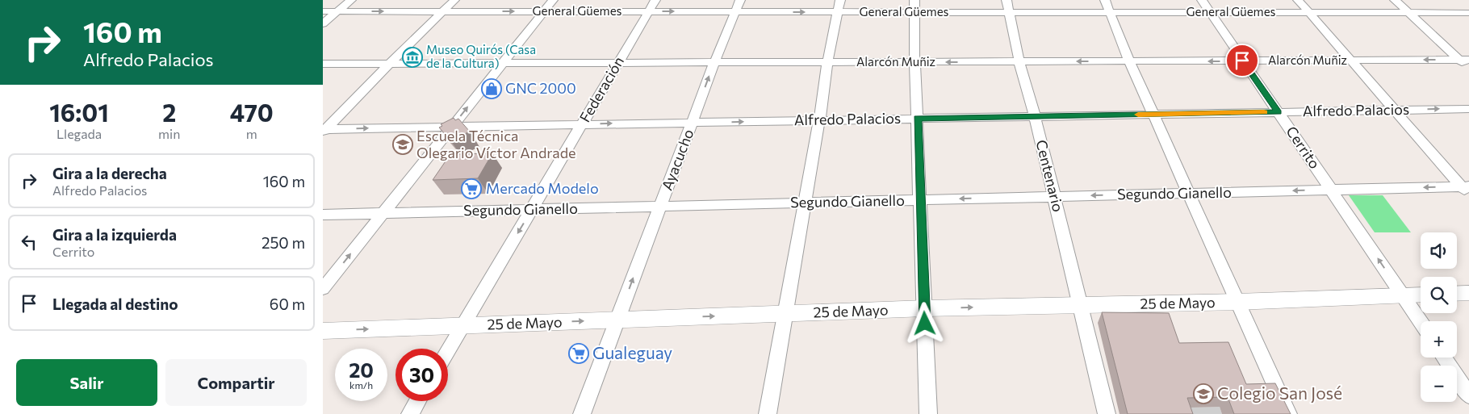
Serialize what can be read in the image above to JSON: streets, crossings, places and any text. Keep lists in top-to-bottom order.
{
  "streets": {
    "street": [
      "General Güemes",
      "Alarcón Muñiz",
      "Federación",
      "Alfredo Palacios",
      "Cerrito",
      "Ayacucho",
      "Centenario",
      "Segundo Gianello",
      "25 de Mayo"
    ]
  },
  "crossings": [
    ["General Güemes", "Federación"],
    ["General Güemes", "Cerrito"],
    ["General Güemes", "Ayacucho"],
    ["General Güemes", "Centenario"],
    ["Alarcón Muñiz", "Federación"],
    ["Alarcón Muñiz", "Cerrito"],
    ["Alarcón Muñiz", "Ayacucho"],
    ["Alarcón Muñiz", "Centenario"],
    ["Federación", "Alfredo Palacios"],
    ["Federación", "Segundo Gianello"],
    ["Federación", "25 de Mayo"],
    ["Alfredo Palacios", "Cerrito"],
    ["Alfredo Palacios", "Ayacucho"],
    ["Alfredo Palacios", "Centenario"],
    ["Cerrito", "Segundo Gianello"],
    ["Cerrito", "25 de Mayo"],
    ["Ayacucho", "Segundo Gianello"],
    ["Ayacucho", "25 de Mayo"],
    ["Centenario", "Segundo Gianello"],
    ["Centenario", "25 de Mayo"]
  ],
  "one_way": [
    "Alarcón Muñiz",
    "Alfredo Palacios",
    "Ayacucho",
    "Segundo Gianello",
    "25 de Mayo"
  ],
  "places": {
    "museum": ["Museo Quirós (Casa de la Cultura)"],
    "shop": ["GNC 2000"],
    "school or university": ["Escuela Técnica Olegario Víctor Andrade", "Colegio San José"],
    "supermarket": ["Mercado Modelo", "Gualeguay"]
  },
  "page": {
    "turn": ["160 m", "Alfredo Palacios"],
    "eta": [
      "16:01",
      "Llegada",
      "2",
      "min",
      "470",
      "m"
    ],
    "list": [
      {
        "name": "Gira a la derecha",
        "note": "Alfredo Palacios",
        "value": "160 m"
      },
      {
        "name": "Gira a la izquierda",
        "note": "Cerrito",
        "value": "250 m"
      },
      {
        "name": "Llegada al destino",
        "value": "60 m"
      }
    ],
    "map_buttons": ["+", "−"],
    "speed": "20 km/h",
    "limit": "30",
    "buttons": ["Salir", "Compartir"]
  }
}
